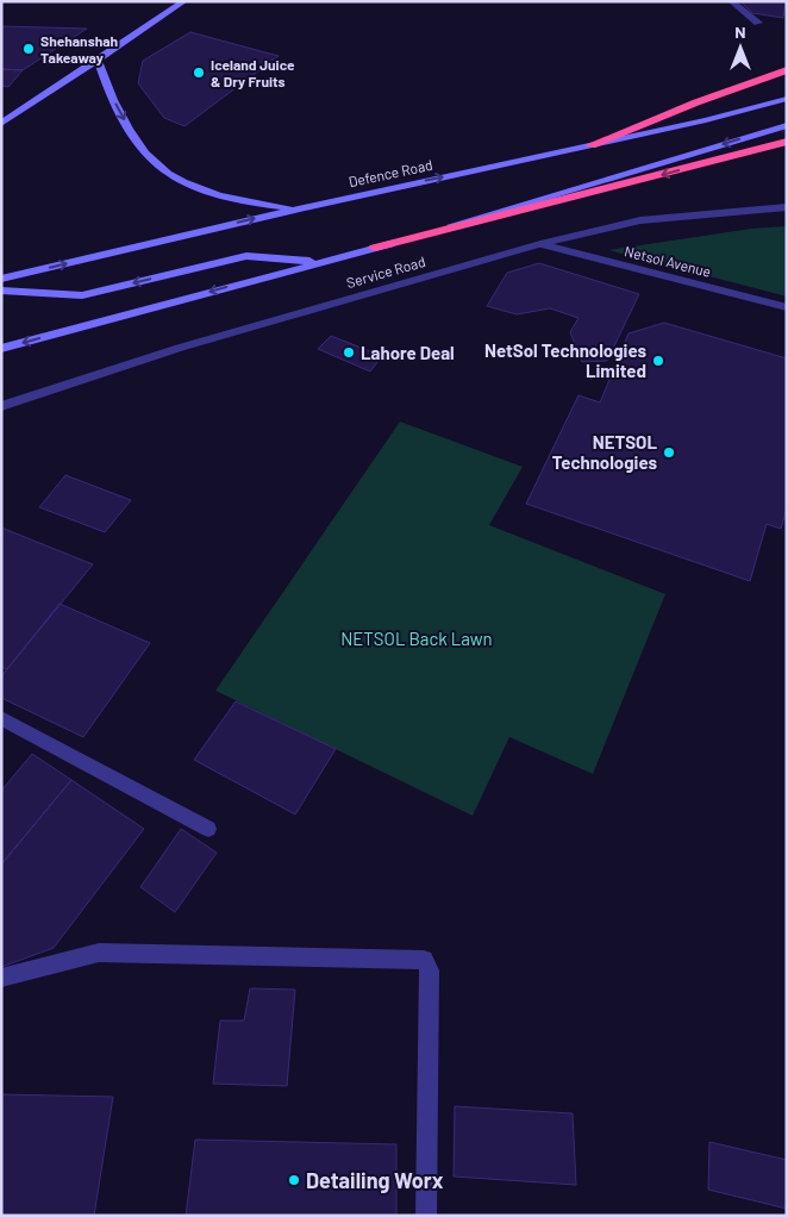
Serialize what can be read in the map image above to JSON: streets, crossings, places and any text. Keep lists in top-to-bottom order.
{
  "streets": {
    "main road": ["Defence Road"],
    "street": ["Netsol Avenue", "Service Road"]
  },
  "crossings": [
    ["Netsol Avenue", "Service Road"]
  ],
  "parks": ["NETSOL Back Lawn"],
  "places": [
    "Shehanshah Takeaway",
    "Iceland Juice & Dry Fruits",
    "Lahore Deal",
    "NetSol Technologies Limited",
    "NETSOL Technologies",
    "Detailing Worx"
  ],
  "north": "top"
}
